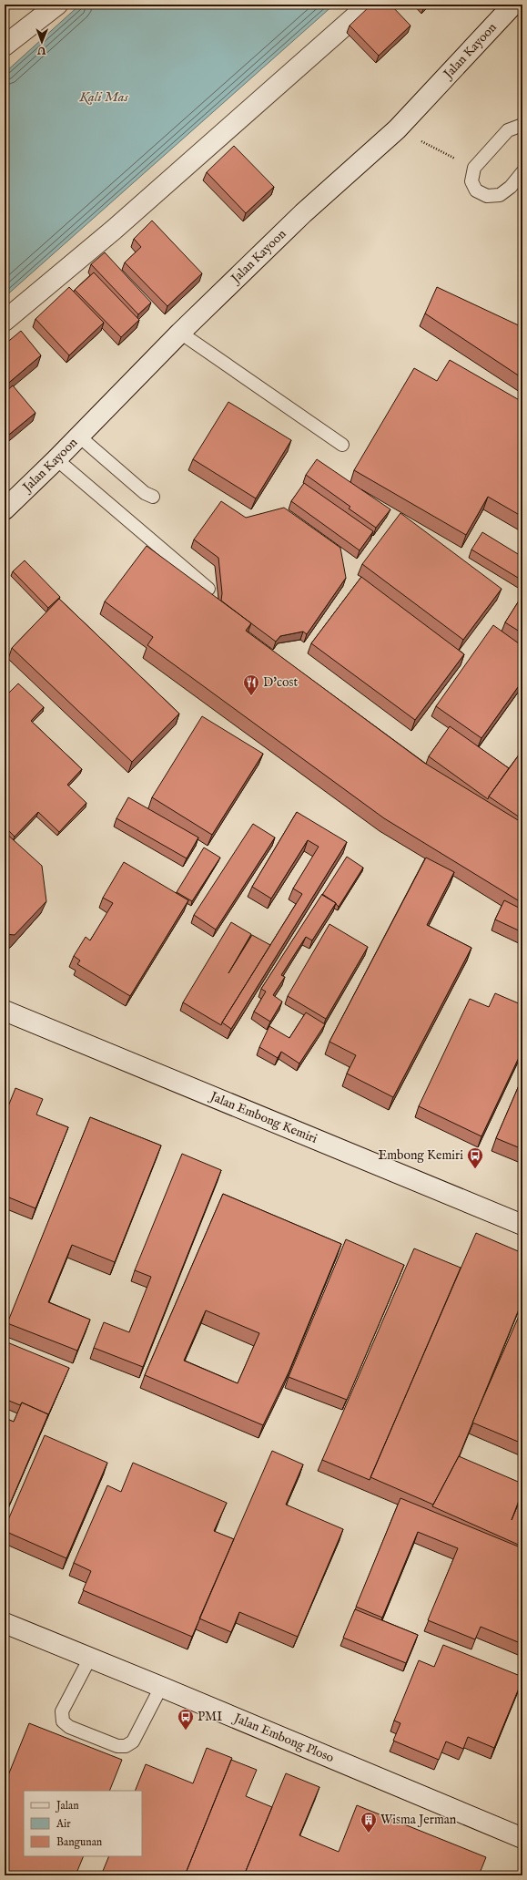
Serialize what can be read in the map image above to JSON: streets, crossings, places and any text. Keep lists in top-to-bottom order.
{
  "streets": {
    "street": ["Jalan Kayoon", "Jalan Embong Kemiri", "Jalan Embong Ploso"]
  },
  "water": ["Kali Mas"],
  "places": {
    "restaurant": ["D'cost"],
    "bus stop": ["Embong Kemiri", "PMI"],
    "building": ["Wisma Jerman"]
  },
  "legend": ["Jalan", "Air", "Bangunan"],
  "north": "bottom"
}
